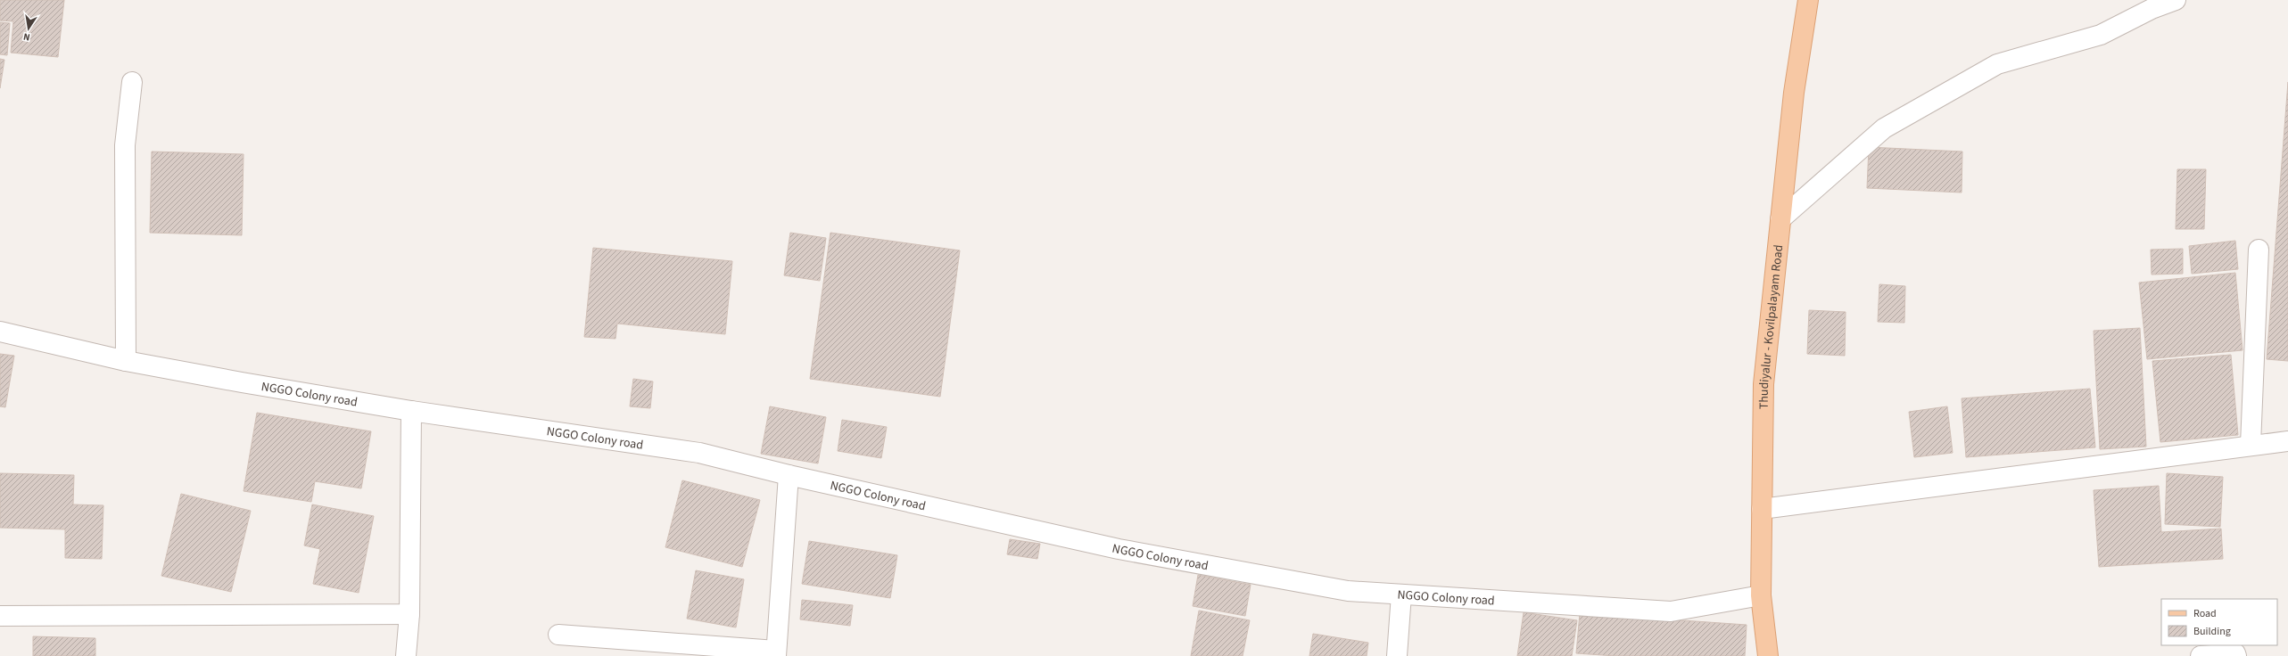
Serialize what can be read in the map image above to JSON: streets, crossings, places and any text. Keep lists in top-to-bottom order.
{
  "streets": {
    "main road": ["Thudiyalur - Kovilpalayam Road"],
    "street": ["NGGO Colony road"]
  },
  "crossings": [
    ["Thudiyalur - Kovilpalayam Road", "NGGO Colony road"]
  ],
  "legend": ["Road", "Building"],
  "north": "bottom"
}
